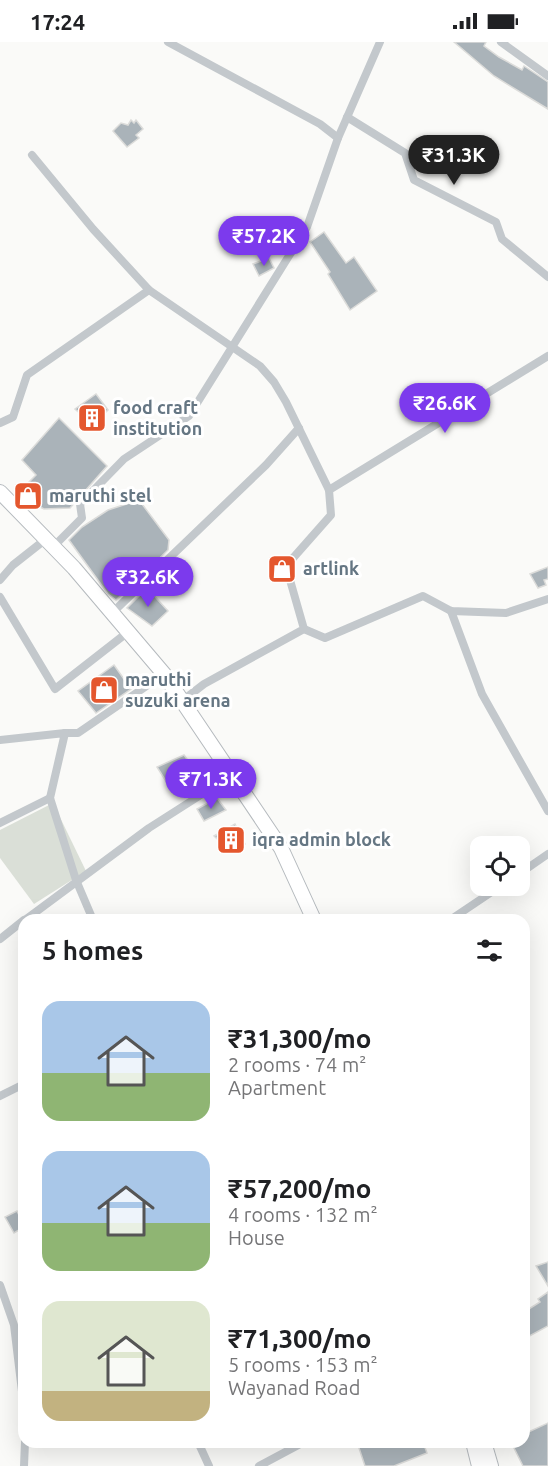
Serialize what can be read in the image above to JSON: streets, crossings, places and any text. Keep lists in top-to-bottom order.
{
  "places": {
    "building": ["food craft institution", "iqra admin block"],
    "shop": ["maruthi stel", "artlink", "maruthi suzuki arena"]
  },
  "page": {
    "status": "17:24",
    "price": [
      "₹31.3K",
      "₹57.2K",
      "₹26.6K",
      "₹32.6K",
      "₹71.3K"
    ],
    "heading": "5 homes",
    "list": [
      {
        "name": "₹31,300/mo",
        "note": "2 rooms · 74 m² · Apartment"
      },
      {
        "name": "₹57,200/mo",
        "note": "4 rooms · 132 m² · House"
      },
      {
        "name": "₹71,300/mo",
        "note": "5 rooms · 153 m² · Wayanad Road"
      }
    ]
  }
}
